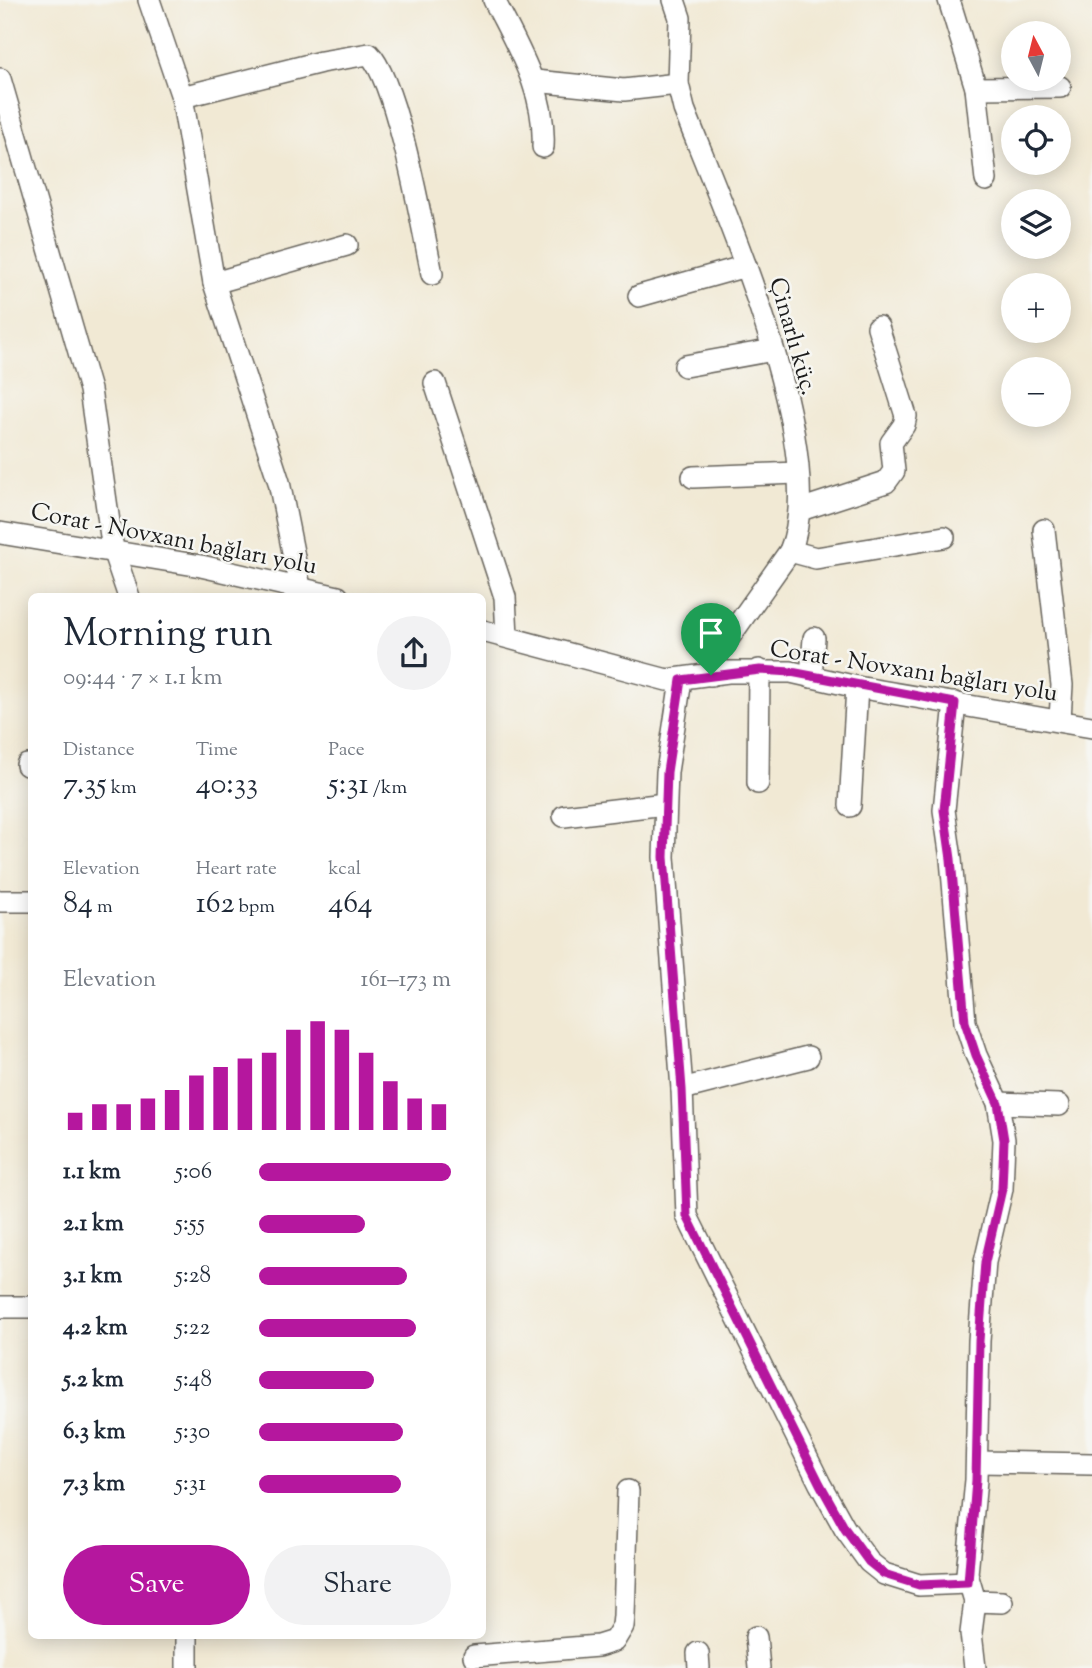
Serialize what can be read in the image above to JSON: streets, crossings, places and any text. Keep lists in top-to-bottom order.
{
  "streets": {
    "street": ["Çinarlı küç.", "Corat - Novxanı bağları yolu"]
  },
  "crossings": [
    ["Çinarlı küç.", "Corat - Novxanı bağları yolu"]
  ],
  "north": "top",
  "page": {
    "map_buttons": ["+", "−"],
    "heading": ["Morning run", "09:44 · 7 × 1.1 km"],
    "stats": [
      ["Distance", "7.35 km"],
      ["Time", "40:33"],
      ["Pace", "5:31 /km"],
      ["Elevation", "84 m"],
      ["Heart rate", "162 bpm"],
      ["kcal", "464"]
    ],
    "chart": ["Elevation", "161–173 m"],
    "list": [
      {
        "name": "1.1 km",
        "note": "5:06"
      },
      {
        "name": "2.1 km",
        "note": "5:55"
      },
      {
        "name": "3.1 km",
        "note": "5:28"
      },
      {
        "name": "4.2 km",
        "note": "5:22"
      },
      {
        "name": "5.2 km",
        "note": "5:48"
      },
      {
        "name": "6.3 km",
        "note": "5:30"
      },
      {
        "name": "7.3 km",
        "note": "5:31"
      }
    ],
    "buttons": ["Save", "Share"]
  }
}
